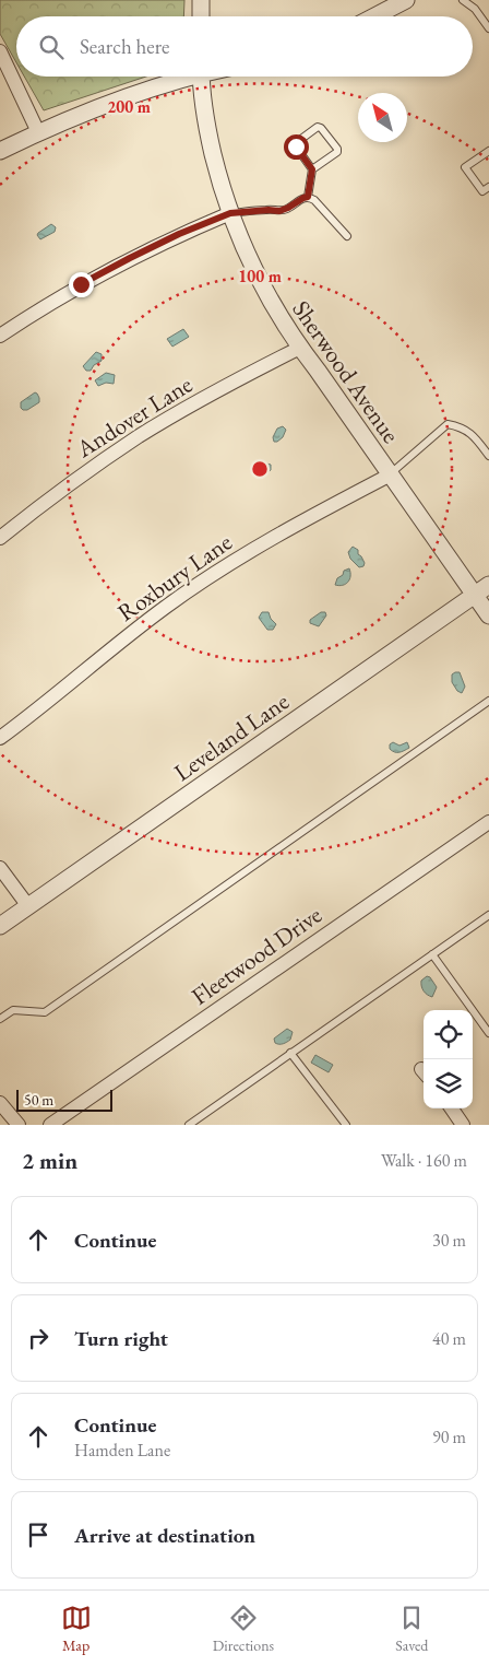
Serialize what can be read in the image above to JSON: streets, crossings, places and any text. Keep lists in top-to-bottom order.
{
  "streets": {
    "street": [
      "Sherwood Avenue",
      "Andover Lane",
      "Roxbury Lane",
      "Leveland Lane",
      "Fleetwood Drive"
    ]
  },
  "crossings": [
    ["Sherwood Avenue", "Andover Lane"],
    ["Sherwood Avenue", "Roxbury Lane"],
    ["Sherwood Avenue", "Leveland Lane"]
  ],
  "scale_bar": "50 m",
  "north": "top left",
  "page": {
    "search": "Search here",
    "scale": "50 m",
    "heading": ["2 min", "Walk · 160 m"],
    "list": [
      ["Continue", "30 m"],
      ["Turn right", "40 m"],
      ["Continue", "Hamden Lane", "90 m"],
      "Arrive at destination"
    ],
    "nav": ["Map", "Directions", "Saved"]
  },
  "rings": ["200 m", "100 m"]
}
